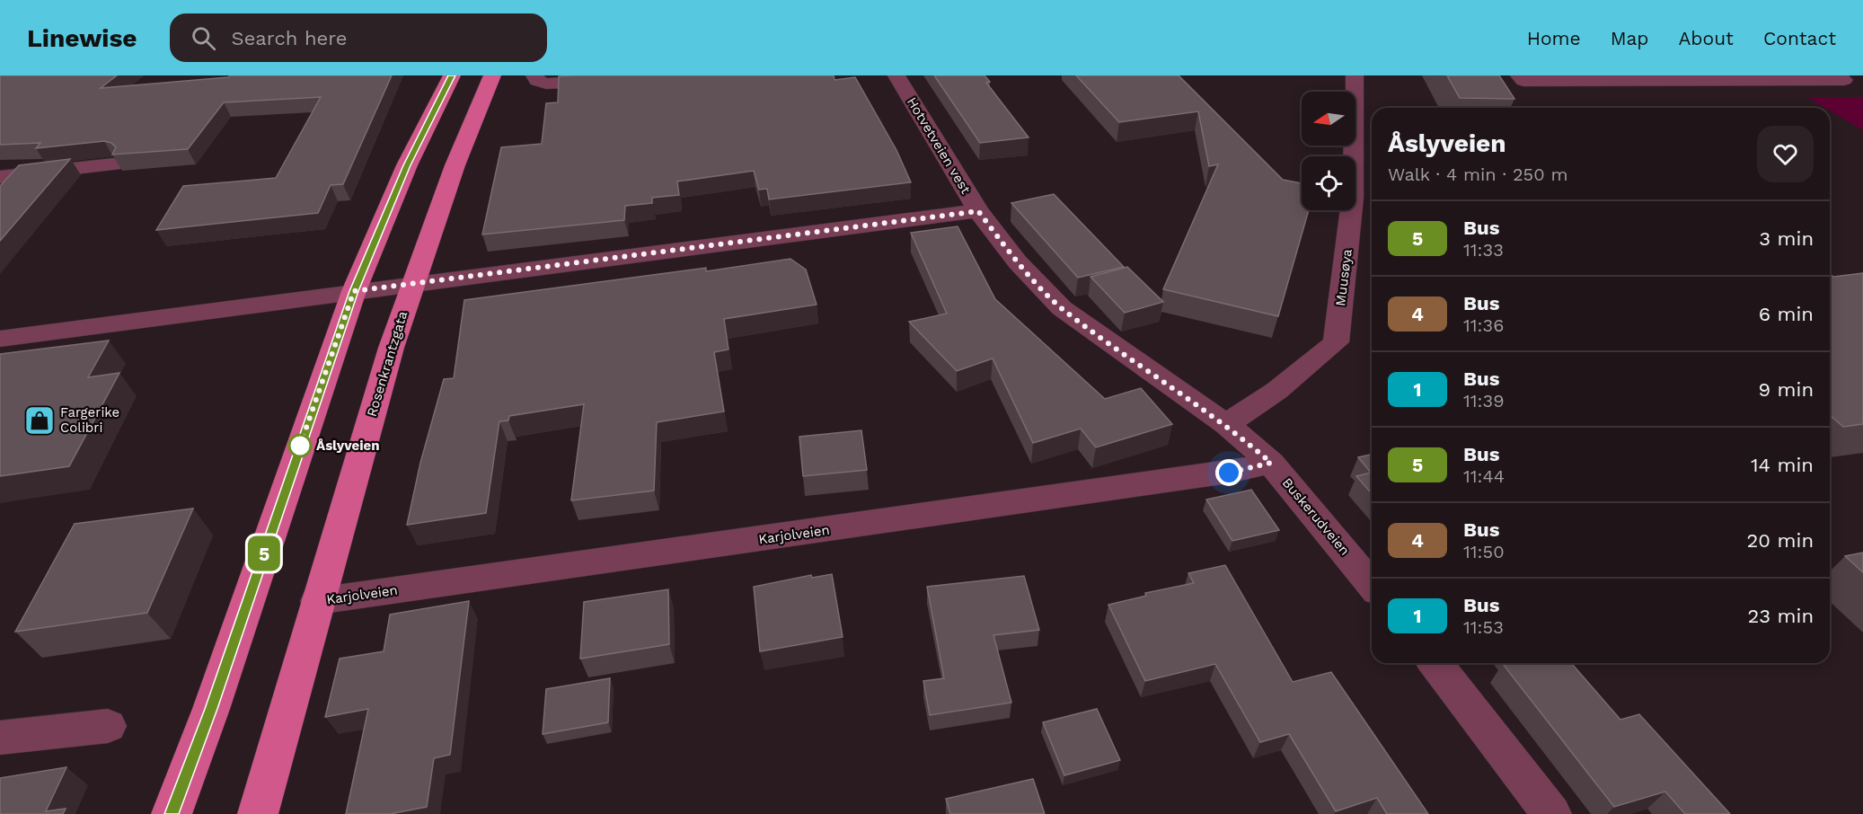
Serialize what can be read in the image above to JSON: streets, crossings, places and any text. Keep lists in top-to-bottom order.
{
  "streets": {
    "main road": ["Rosenkrantzgata"],
    "street": [
      "Hotvetveien vest",
      "Muusøya",
      "Buskerudveien",
      "Karjolveien"
    ]
  },
  "crossings": [
    ["Hotvetveien vest", "Muusøya"],
    ["Hotvetveien vest", "Buskerudveien"],
    ["Muusøya", "Buskerudveien"],
    ["Rosenkrantzgata", "Karjolveien"],
    ["Buskerudveien", "Karjolveien"]
  ],
  "places": {
    "shop": ["Fargerike Colibri"],
    "other": ["Åslyveien"]
  },
  "lines": ["bus line 5"],
  "north": "left",
  "page": {
    "header": "Linewise",
    "search": "Search here",
    "nav": [
      "Home",
      "Map",
      "About",
      "Contact"
    ],
    "on_map": "5",
    "heading": ["Åslyveien", "Walk · 4 min · 250 m"],
    "list": [
      {
        "mark": "5",
        "name": "Bus",
        "note": "11:33",
        "value": "3 min"
      },
      {
        "mark": "4",
        "name": "Bus",
        "note": "11:36",
        "value": "6 min"
      },
      {
        "mark": "1",
        "name": "Bus",
        "note": "11:39",
        "value": "9 min"
      },
      {
        "mark": "5",
        "name": "Bus",
        "note": "11:44",
        "value": "14 min"
      },
      {
        "mark": "4",
        "name": "Bus",
        "note": "11:50",
        "value": "20 min"
      },
      {
        "mark": "1",
        "name": "Bus",
        "note": "11:53",
        "value": "23 min"
      }
    ]
  }
}
